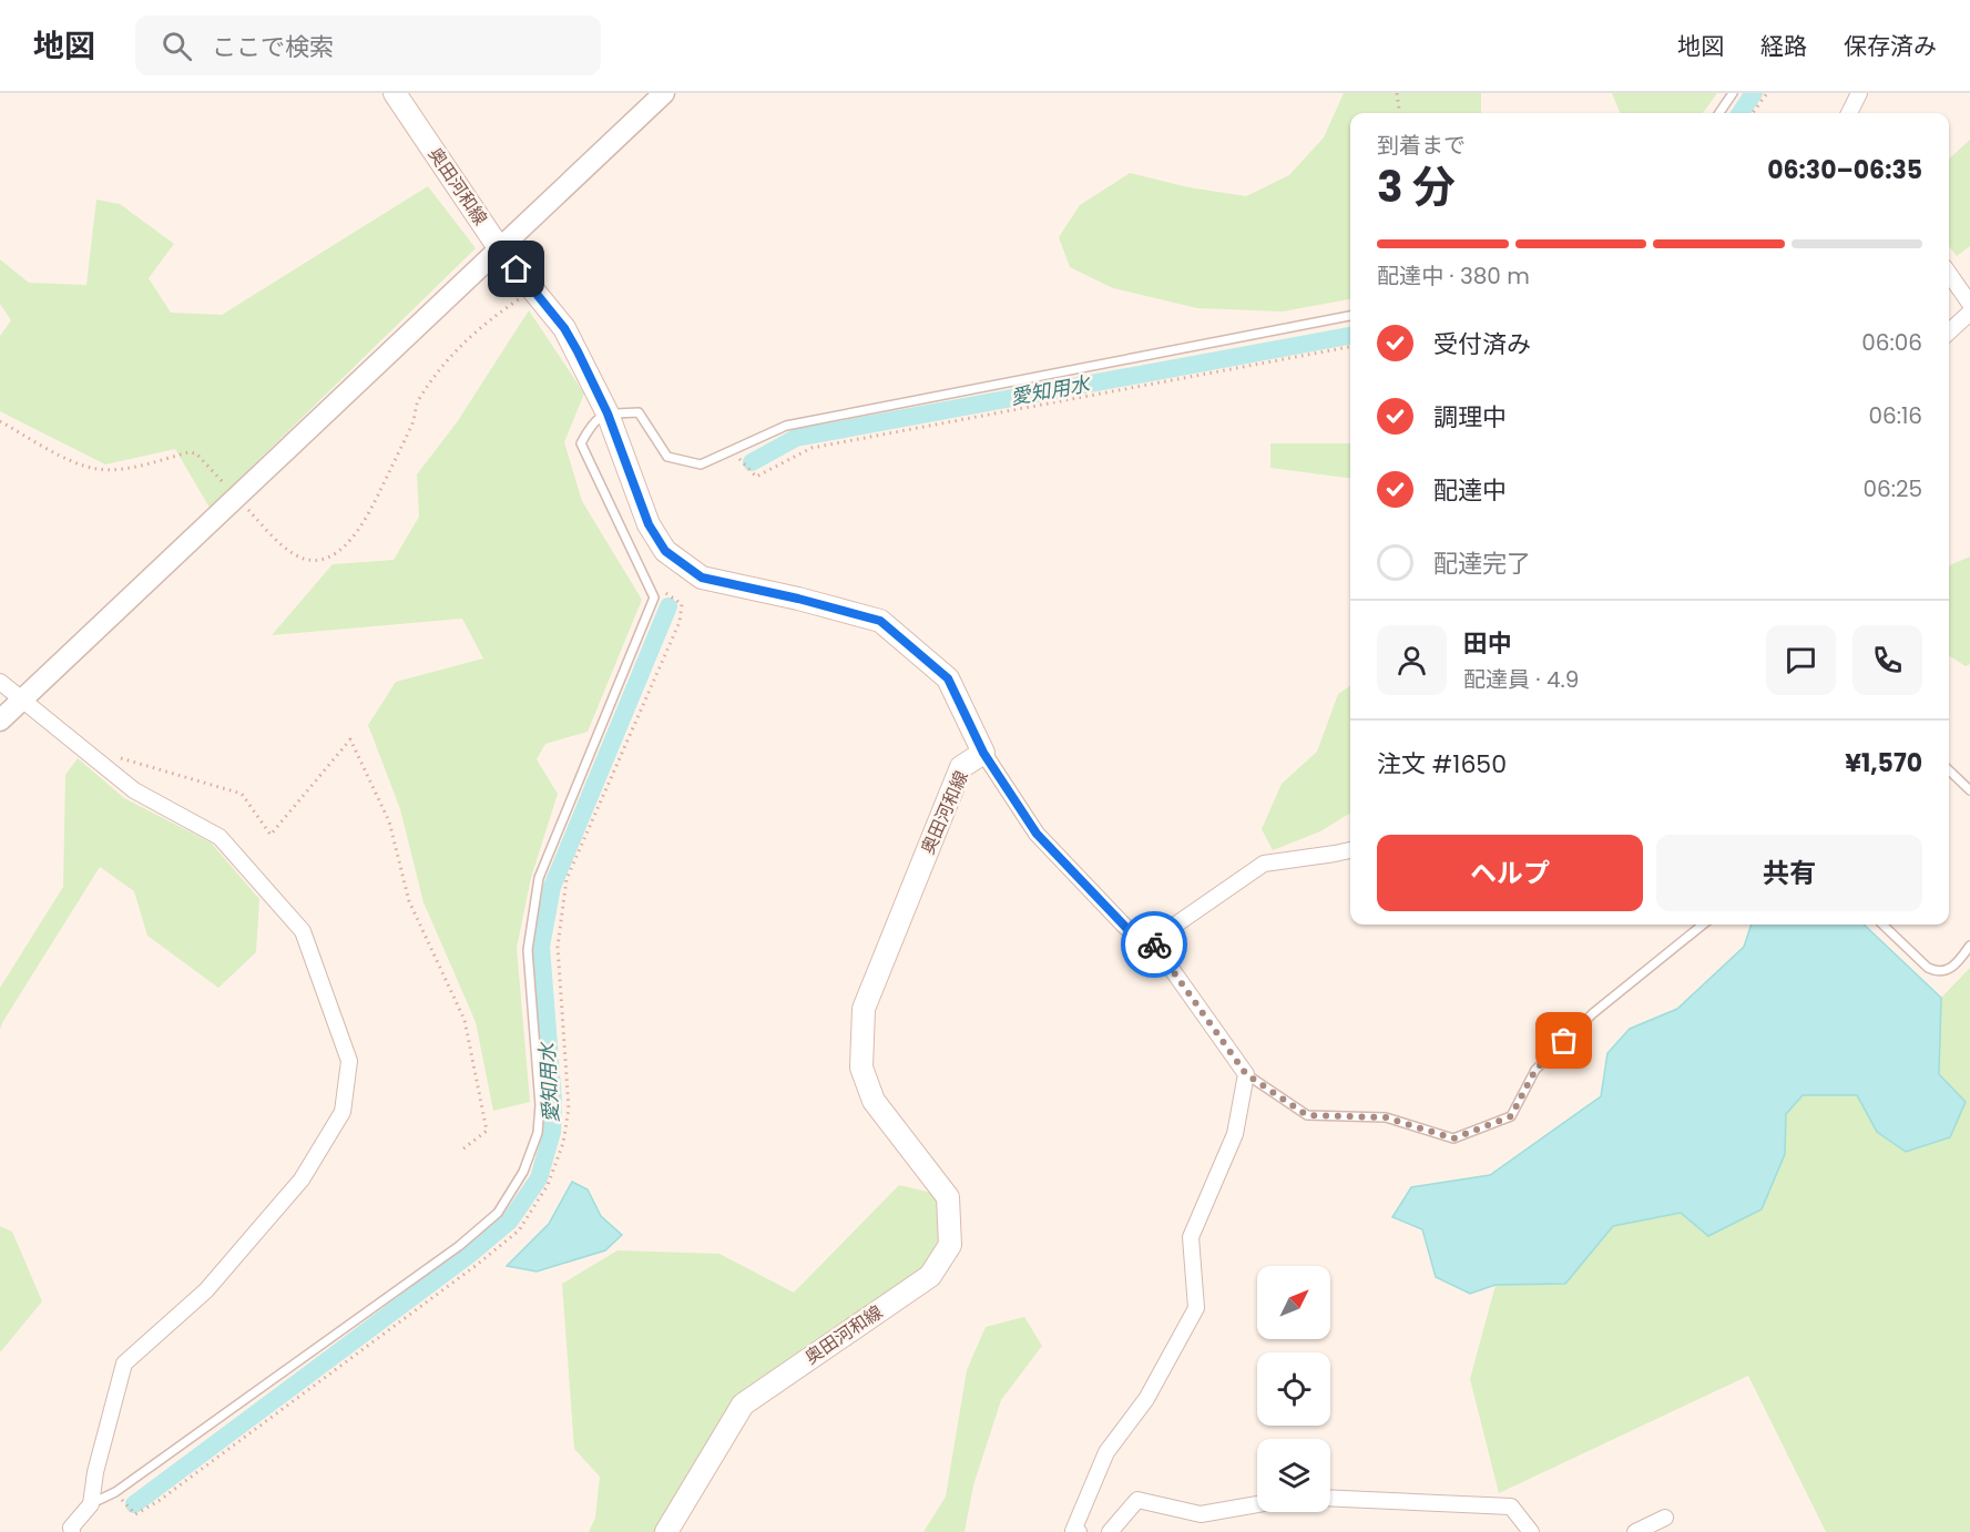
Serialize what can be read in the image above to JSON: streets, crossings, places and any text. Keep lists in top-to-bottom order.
{
  "streets": {
    "main road": ["奥田河和線"]
  },
  "water": ["愛知用水"],
  "north": "top right",
  "page": {
    "header": "地図",
    "search": "ここで検索",
    "nav": ["地図", "経路", "保存済み"],
    "heading": ["3 分", "到着まで", "06:30–06:35"],
    "panel": [
      "田中",
      "配達員 · 4.9",
      "注文 #1650",
      "¥1,570"
    ],
    "bar": "配達中 · 380 m",
    "list": [
      ["受付済み", "06:06"],
      ["調理中", "06:16"],
      ["配達中", "06:25"],
      "配達完了"
    ],
    "buttons": ["ヘルプ", "共有"]
  }
}
